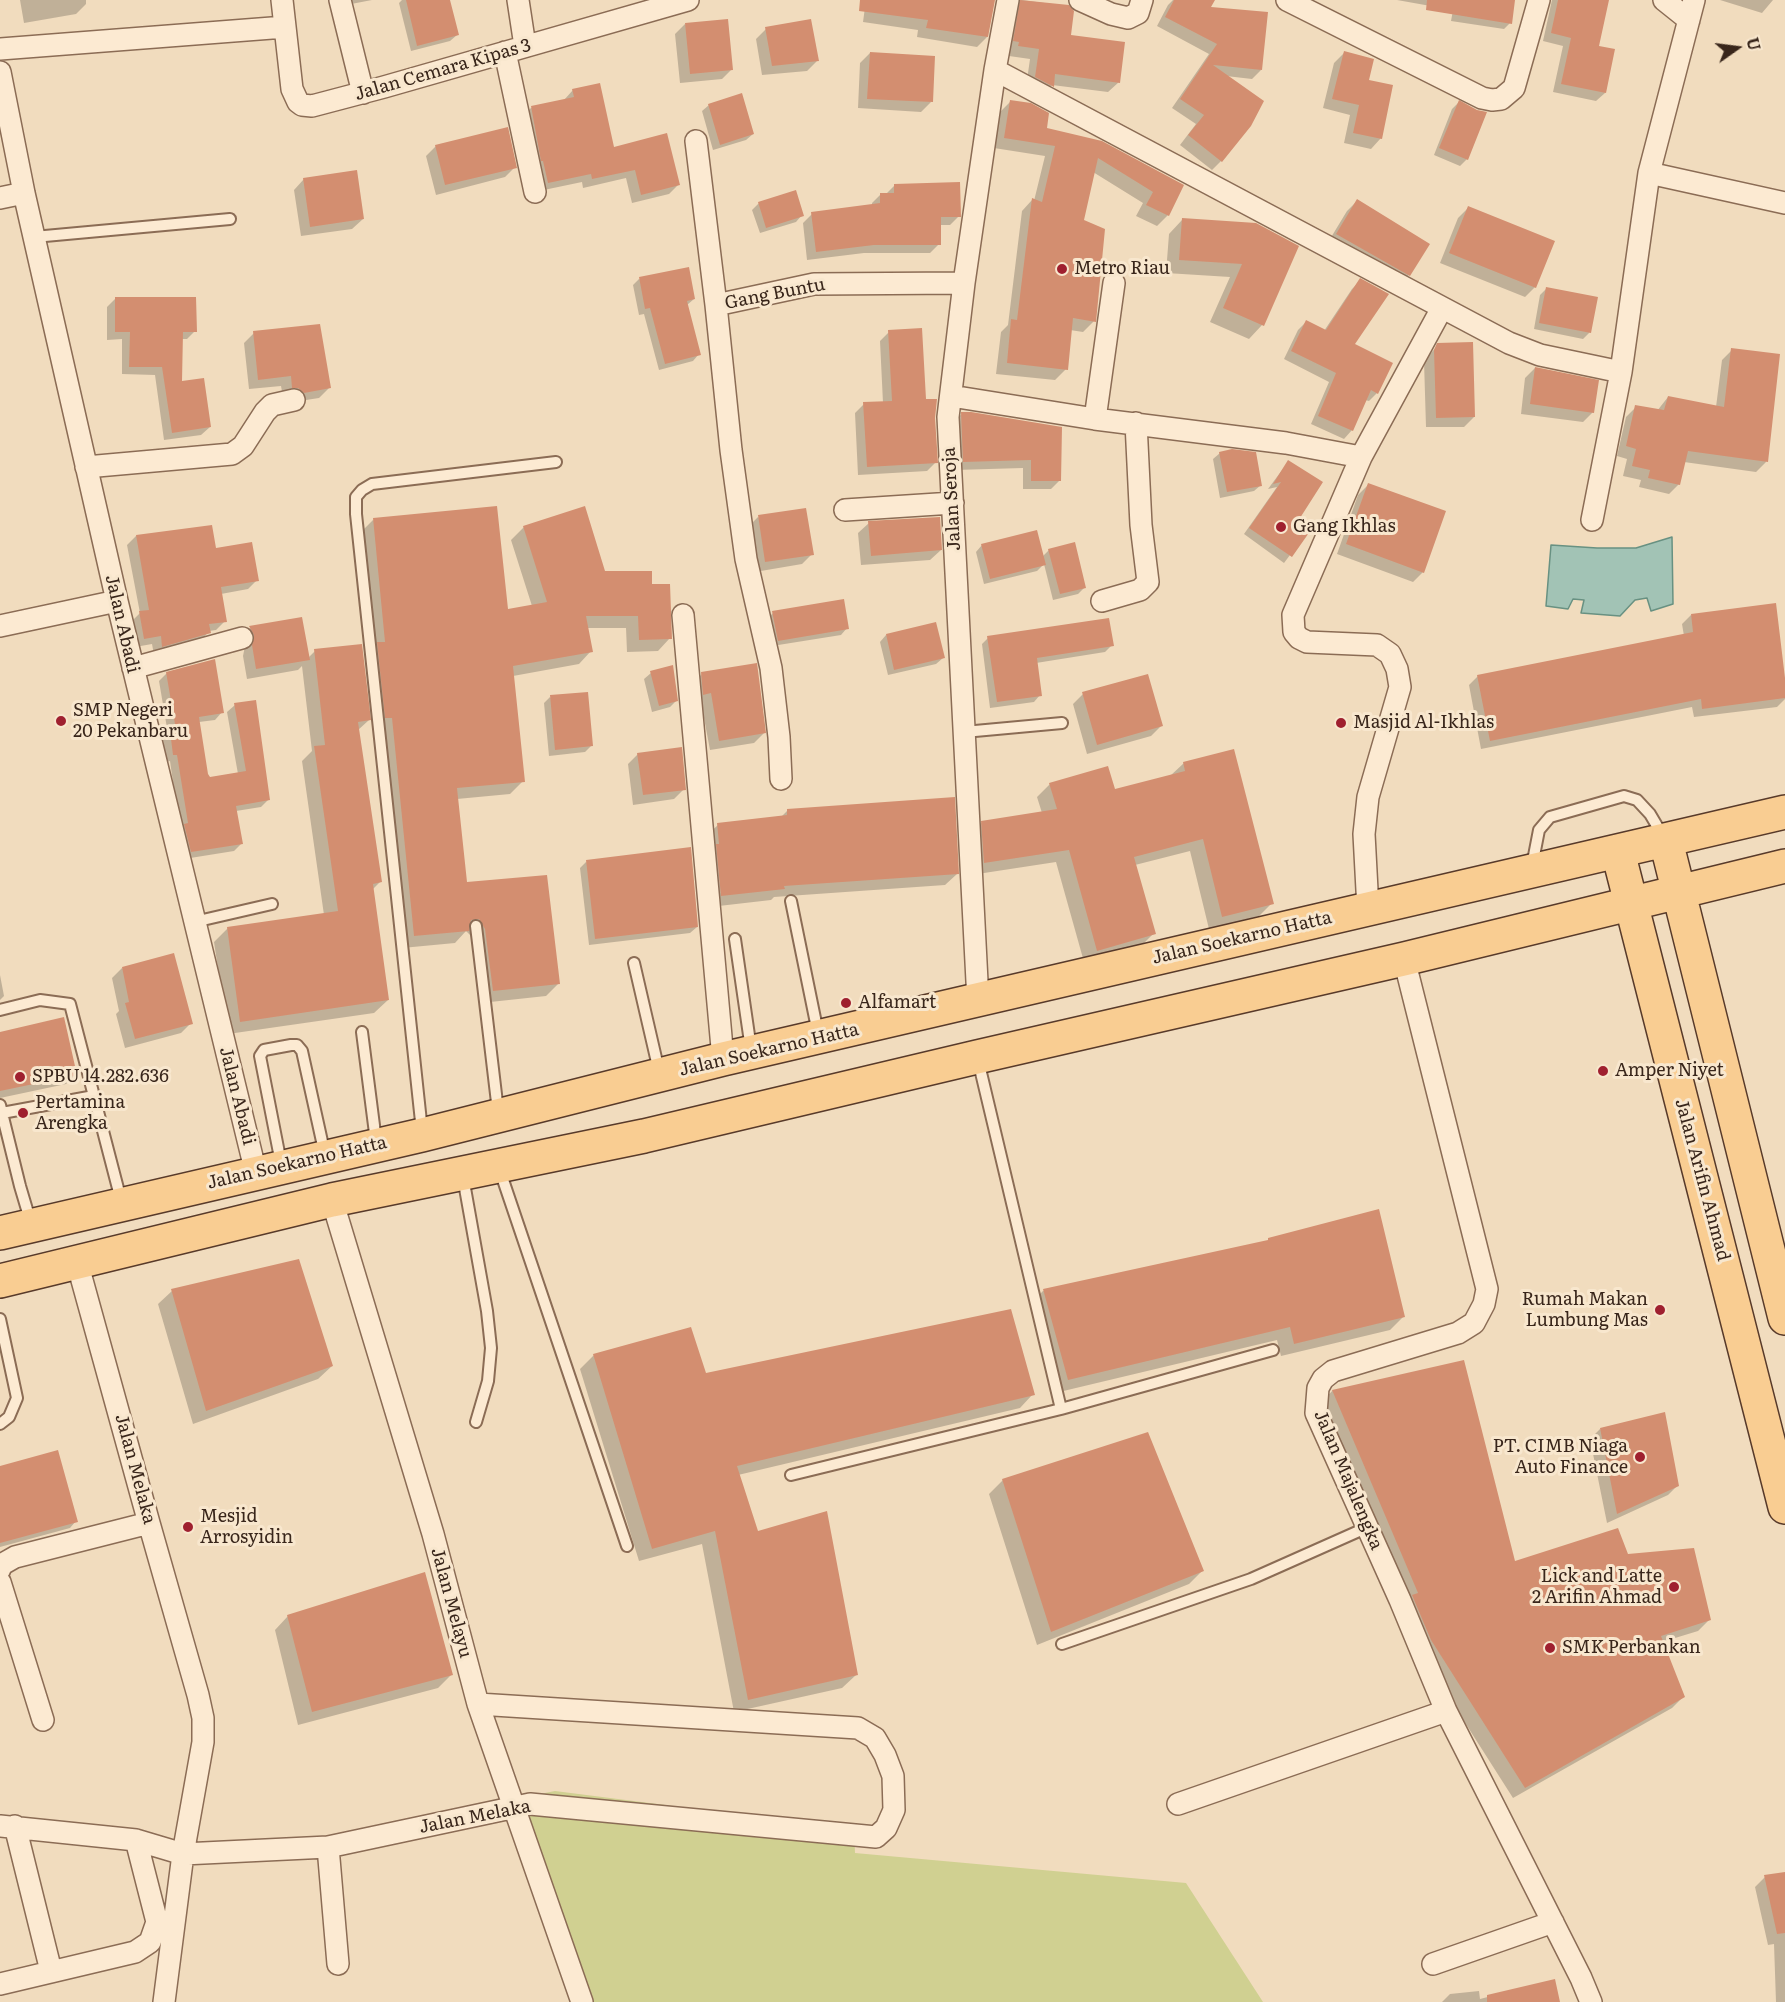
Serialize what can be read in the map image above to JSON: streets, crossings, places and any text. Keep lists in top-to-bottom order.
{
  "streets": {
    "main road": ["Jalan Soekarno Hatta", "Jalan Arifin Ahmad"],
    "street": [
      "Jalan Cemara Kipas 3",
      "Gang Buntu",
      "Jalan Seroja",
      "Jalan Abadi",
      "Jalan Melaka",
      "Jalan Majalengka",
      "Jalan Melayu"
    ]
  },
  "crossings": [
    ["Gang Buntu", "Jalan Seroja"],
    ["Jalan Seroja", "Jalan Soekarno Hatta"],
    ["Jalan Abadi", "Jalan Soekarno Hatta"],
    ["Jalan Soekarno Hatta", "Jalan Arifin Ahmad"],
    ["Jalan Melaka", "Jalan Melayu"]
  ],
  "places": [
    "Metro Riau",
    "Gang Ikhlas",
    "SMP Negeri 20 Pekanbaru",
    "Masjid Al-Ikhlas",
    "Alfamart",
    "Amper Niyet",
    "SPBU 14.282.636",
    "Pertamina Arengka",
    "Rumah Makan Lumbung Mas",
    "PT. CIMB Niaga Auto Finance",
    "Mesjid Arrosyidin",
    "Lick and Latte 2 Arifin Ahmad",
    "SMK Perbankan"
  ],
  "north": "right"
}
